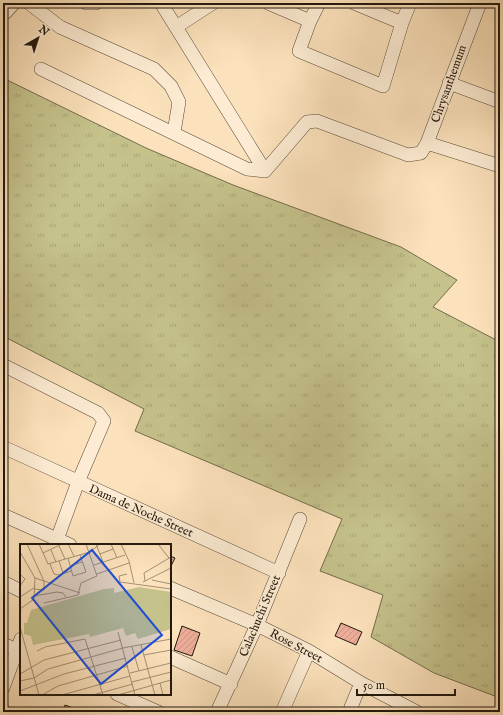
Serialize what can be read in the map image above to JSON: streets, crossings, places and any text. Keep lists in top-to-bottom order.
{
  "streets": {
    "street": [
      "Chrysanthemum",
      "Dama de Noche Street",
      "Calachuchi Street",
      "Rose Street"
    ]
  },
  "crossings": [
    ["Dama de Noche Street", "Calachuchi Street"],
    ["Calachuchi Street", "Rose Street"]
  ],
  "scale_bar": "50 m",
  "north": "top right"
}
